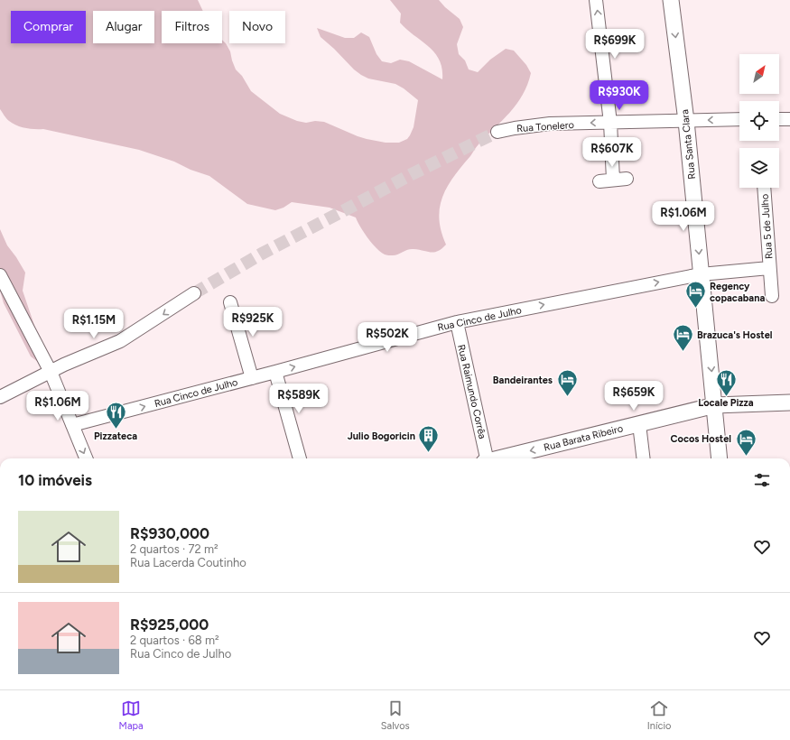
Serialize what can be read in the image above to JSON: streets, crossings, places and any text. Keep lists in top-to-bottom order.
{
  "streets": {
    "main road": ["Rua Santa Clara", "Rua Barata Ribeiro"],
    "street": [
      "Rua Tonelero",
      "Rua 5 de Julho",
      "Rua Cinco de Julho",
      "Rua Raimundo Corrêa"
    ]
  },
  "crossings": [
    ["Rua Tonelero", "Rua Santa Clara"],
    ["Rua Santa Clara", "Rua 5 de Julho"],
    ["Rua Santa Clara", "Rua Cinco de Julho"],
    ["Rua Santa Clara", "Rua Barata Ribeiro"],
    ["Rua 5 de Julho", "Rua Cinco de Julho"],
    ["Rua Cinco de Julho", "Rua Raimundo Corrêa"]
  ],
  "one_way": [
    "Rua Tonelero",
    "Rua Santa Clara",
    "Rua Cinco de Julho",
    "Rua Barata Ribeiro"
  ],
  "places": {
    "hotel": [
      "Regency copacabana",
      "Brazuca's Hostel",
      "Bandeirantes",
      "Cocos Hostel"
    ],
    "restaurant": ["Locale Pizza", "Pizzateca"],
    "building": ["Julio Bogoricin"]
  },
  "north": "top right",
  "page": {
    "chip": [
      "Comprar",
      "Alugar",
      "Filtros",
      "Novo"
    ],
    "price": [
      "R$699K",
      "R$930K",
      "R$607K",
      "R$1.06M",
      "R$925K",
      "R$1.15M",
      "R$502K",
      "R$659K",
      "R$589K",
      "R$1.06M"
    ],
    "heading": "10 imóveis",
    "list": [
      {
        "name": "R$930,000",
        "note": "2 quartos · 72 m² · Rua Lacerda Coutinho"
      },
      {
        "name": "R$925,000",
        "note": "2 quartos · 68 m² · Rua Cinco de Julho"
      }
    ],
    "tabs": ["Mapa", "Salvos", "Início"]
  }
}
